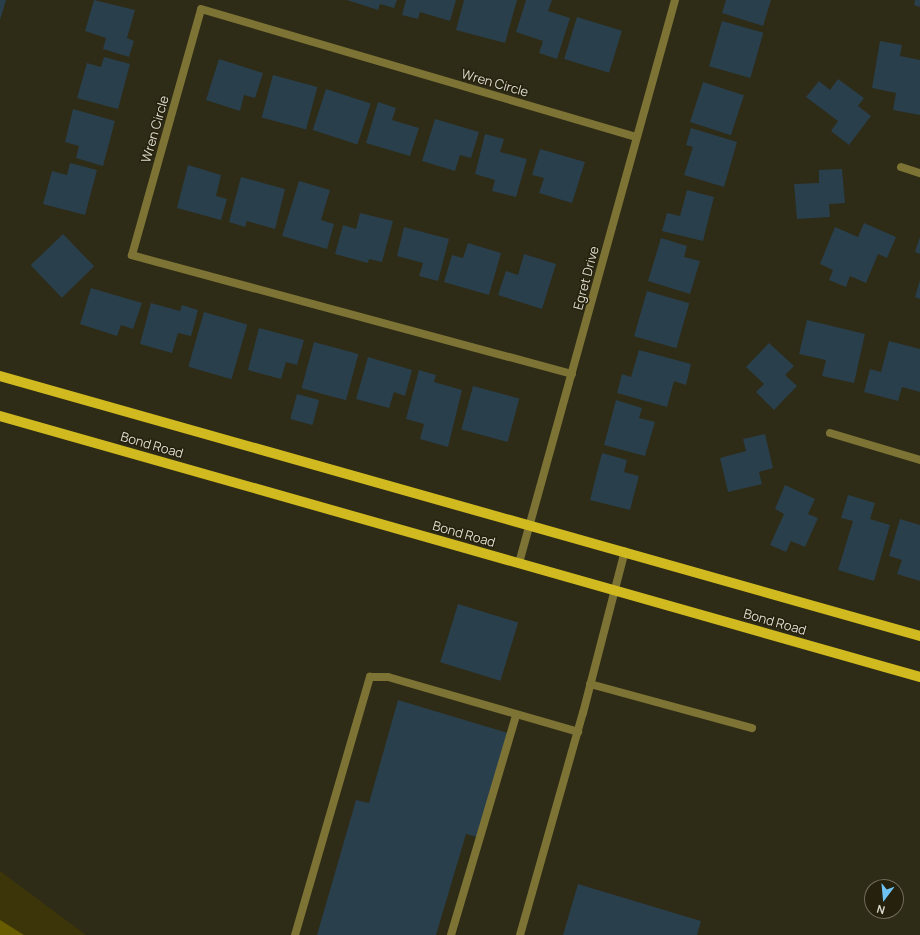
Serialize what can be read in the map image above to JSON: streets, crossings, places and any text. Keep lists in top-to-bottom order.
{
  "streets": {
    "main road": ["Bond Road"],
    "street": ["Wren Circle", "Egret Drive"]
  },
  "crossings": [
    ["Wren Circle", "Egret Drive"],
    ["Egret Drive", "Bond Road"]
  ],
  "north": "bottom"
}
